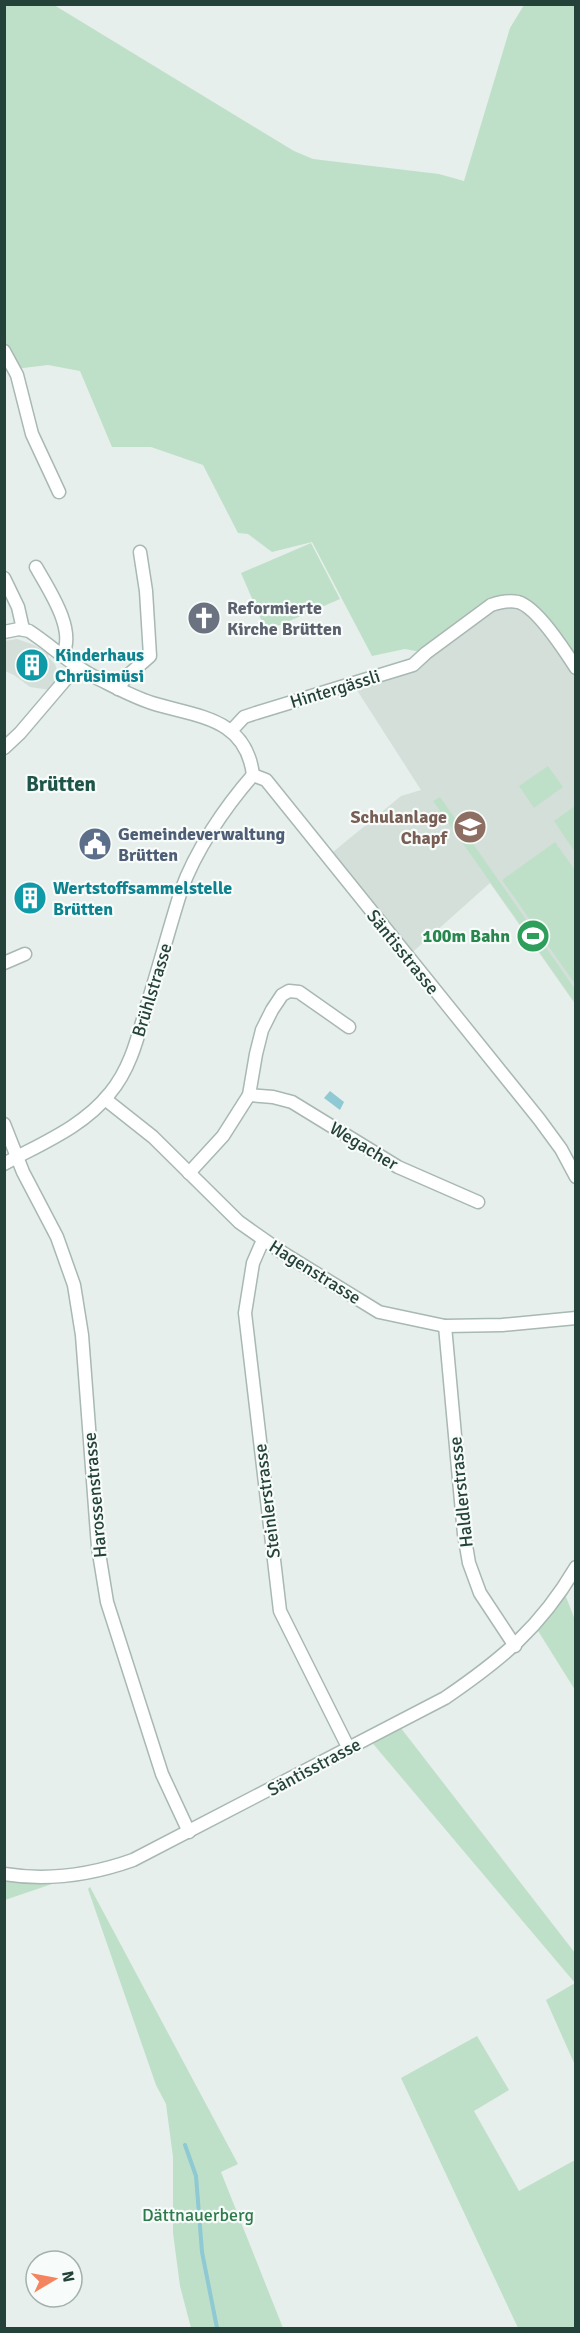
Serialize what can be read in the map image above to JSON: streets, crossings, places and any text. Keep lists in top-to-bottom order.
{
  "streets": {
    "street": [
      "Hintergässli",
      "Säntisstrasse",
      "Brühlstrasse",
      "Wegacher",
      "Hagenstrasse",
      "Haldlerstrasse",
      "Harossenstrasse",
      "Steinlerstrasse"
    ]
  },
  "crossings": [
    ["Säntisstrasse", "Brühlstrasse"],
    ["Säntisstrasse", "Haldlerstrasse"],
    ["Säntisstrasse", "Harossenstrasse"],
    ["Säntisstrasse", "Steinlerstrasse"],
    ["Brühlstrasse", "Hagenstrasse"],
    ["Brühlstrasse", "Harossenstrasse"],
    ["Hagenstrasse", "Haldlerstrasse"],
    ["Hagenstrasse", "Steinlerstrasse"]
  ],
  "districts": ["Brütten"],
  "parks": ["Dättnauerberg"],
  "places": {
    "church": ["Reformierte Kirche Brütten"],
    "building": ["Kinderhaus Chrüsimüsi", "Wertstoffsammelstelle Brütten"],
    "school or university": ["Schulanlage Chapf"],
    "public building": ["Gemeindeverwaltung Brütten"],
    "sports": ["100m Bahn"]
  },
  "north": "right"
}
